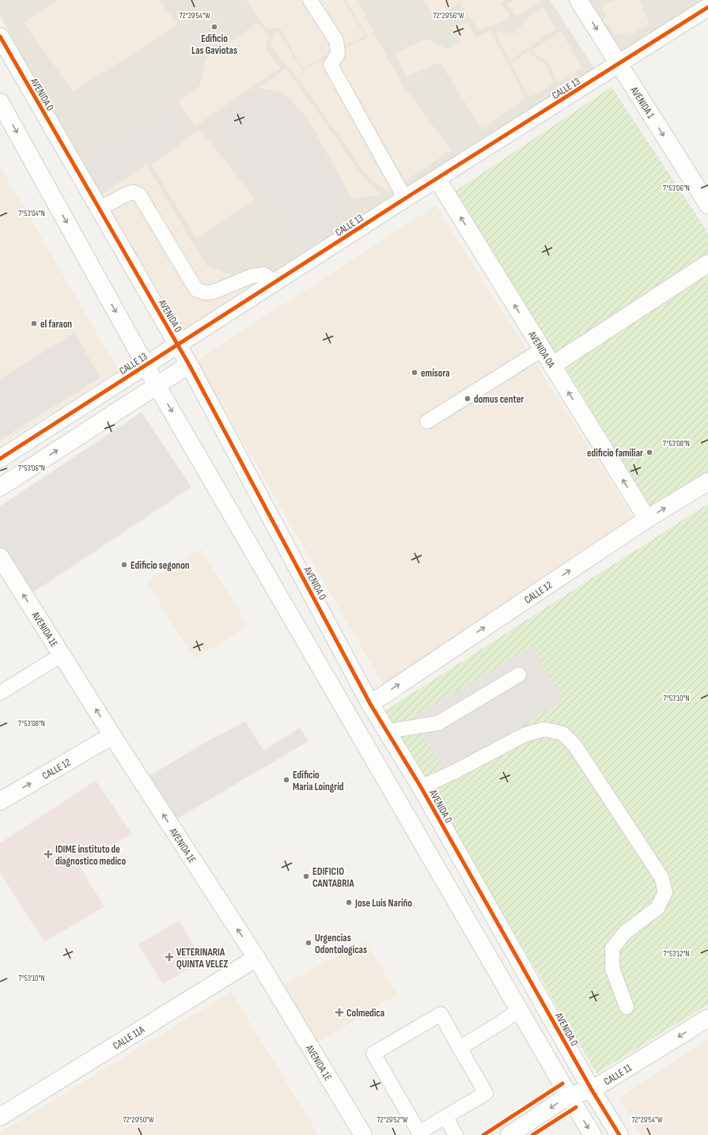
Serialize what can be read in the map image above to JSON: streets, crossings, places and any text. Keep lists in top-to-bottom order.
{
  "streets": {
    "street": [
      "CALLE 13",
      "AVENIDA 0",
      "AVENIDA 1",
      "AVENIDA 0A",
      "CALLE 12",
      "AVENIDA 1E",
      "CALLE 11A",
      "CALLE 11"
    ]
  },
  "crossings": [
    ["CALLE 13", "AVENIDA 0"],
    ["CALLE 13", "AVENIDA 1"],
    ["CALLE 13", "AVENIDA 0A"],
    ["AVENIDA 0", "CALLE 12"],
    ["AVENIDA 0", "CALLE 11"],
    ["AVENIDA 0A", "CALLE 12"],
    ["CALLE 12", "AVENIDA 1E"],
    ["AVENIDA 1E", "CALLE 11A"]
  ],
  "one_way": [
    "AVENIDA 1",
    "AVENIDA 0A",
    "CALLE 12",
    "AVENIDA 1E",
    "CALLE 11"
  ],
  "places": {
    "other": [
      "Edificio Las Gaviotas",
      "el faraon",
      "emisora",
      "domus center",
      "edificio familiar",
      "Edificio segonon",
      "Edificio Maria Loingrid",
      "EDIFICIO CANTABRIA",
      "Jose Luis Nariño",
      "Urgencias Odontologicas"
    ],
    "health": ["IDIME instituto de diagnostico medico", "VETERINARIA QUINTA VELEZ", "Colmedica"]
  },
  "coordinates": [
    "72°29'54\"W",
    "72°29'56\"W",
    "7°53'06\"N",
    "7°53'04\"N",
    "7°53'08\"N",
    "7°53'10\"N",
    "7°53'12\"N",
    "72°29'50\"W",
    "72°29'52\"W"
  ]
}
